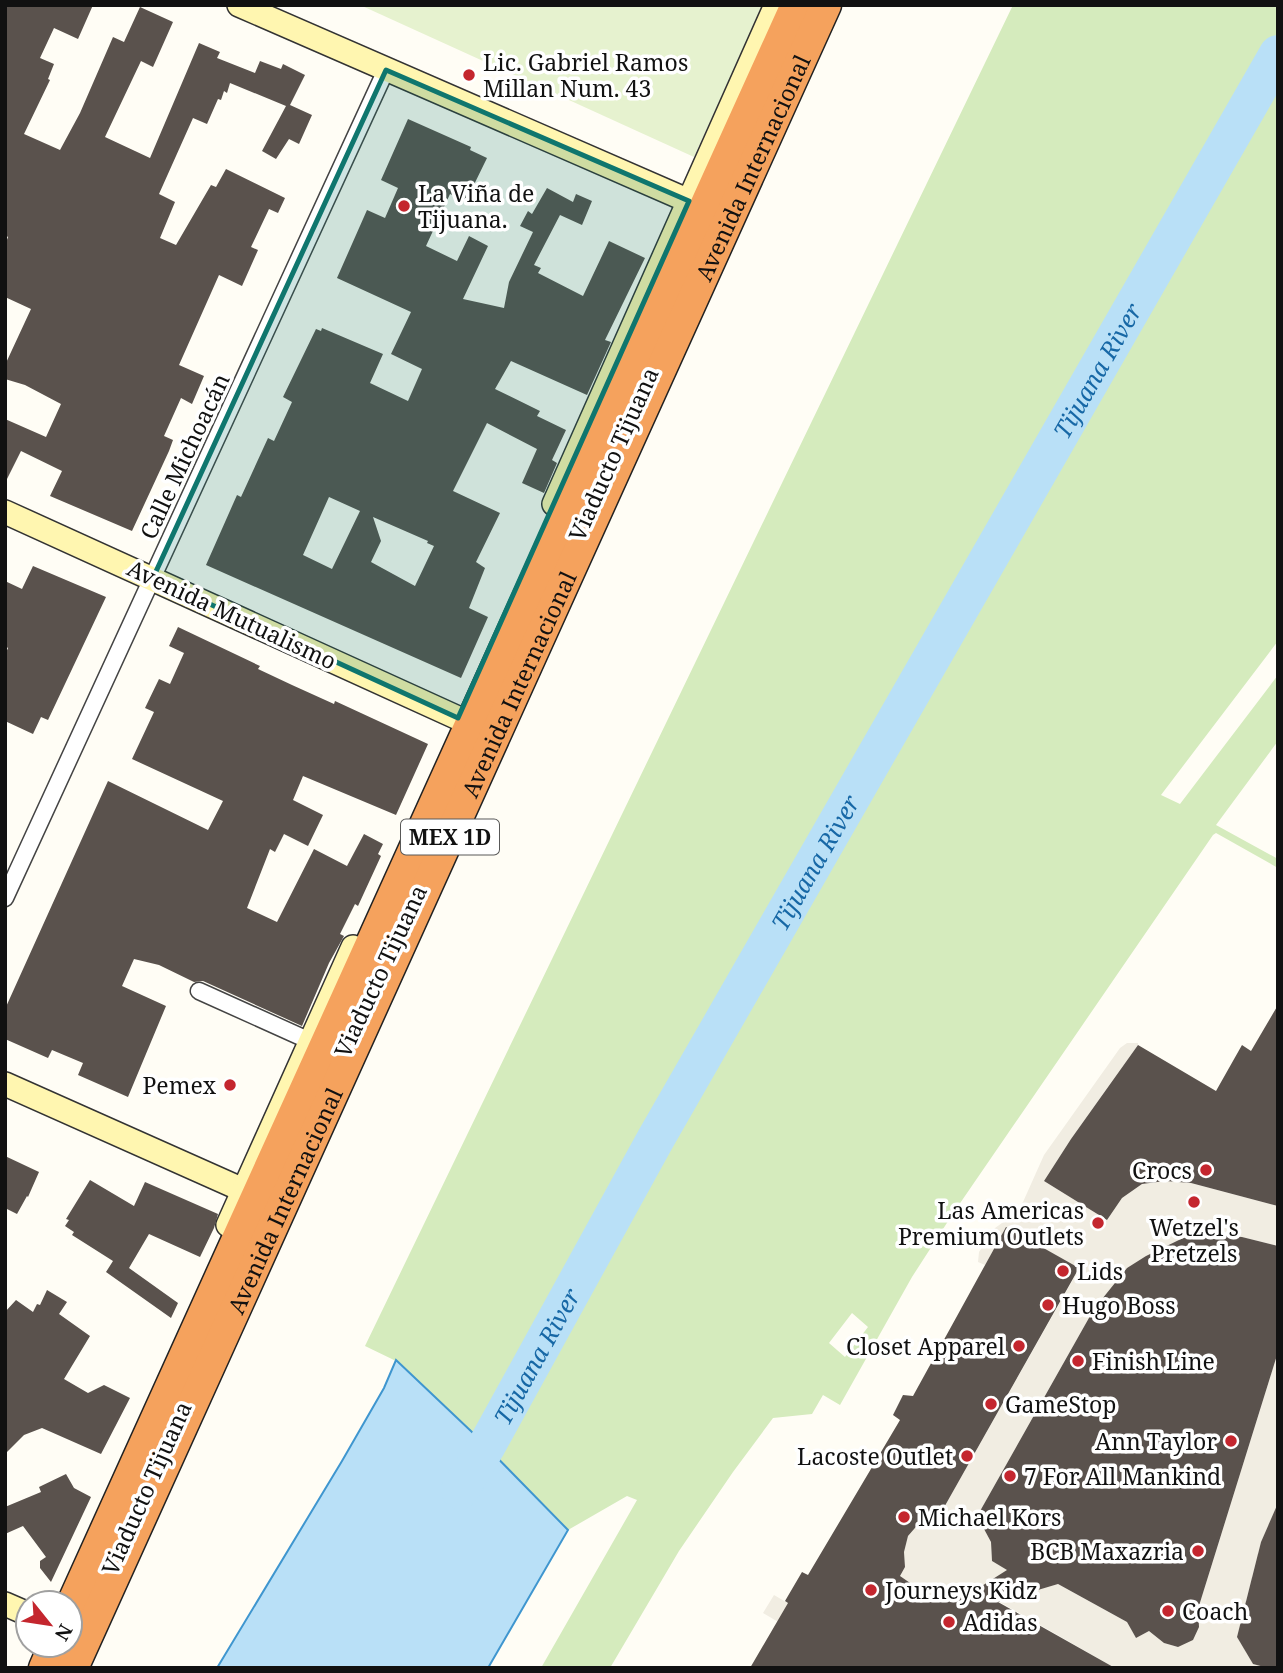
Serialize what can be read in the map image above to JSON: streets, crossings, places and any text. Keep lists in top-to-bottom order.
{
  "streets": {
    "highway": ["Avenida Internacional", "Viaducto Tijuana", "MEX 1D"],
    "main road": ["Avenida Mutualismo"],
    "street": ["Calle Michoacán"]
  },
  "crossings": [
    ["Avenida Internacional", "Avenida Mutualismo"],
    ["Calle Michoacán", "Avenida Mutualismo"]
  ],
  "water": ["Tijuana River"],
  "places": [
    "Lic. Gabriel Ramos Millan Num. 43",
    "La Viña de Tijuana.",
    "Pemex",
    "Crocs",
    "Wetzel's Pretzels",
    "Las Americas Premium Outlets",
    "Lids",
    "Hugo Boss",
    "Closet Apparel",
    "Finish Line",
    "GameStop",
    "Ann Taylor",
    "Lacoste Outlet",
    "7 For All Mankind",
    "Michael Kors",
    "BCB Maxazria",
    "Journeys Kidz",
    "Coach",
    "Adidas"
  ],
  "north": "bottom right"
}
